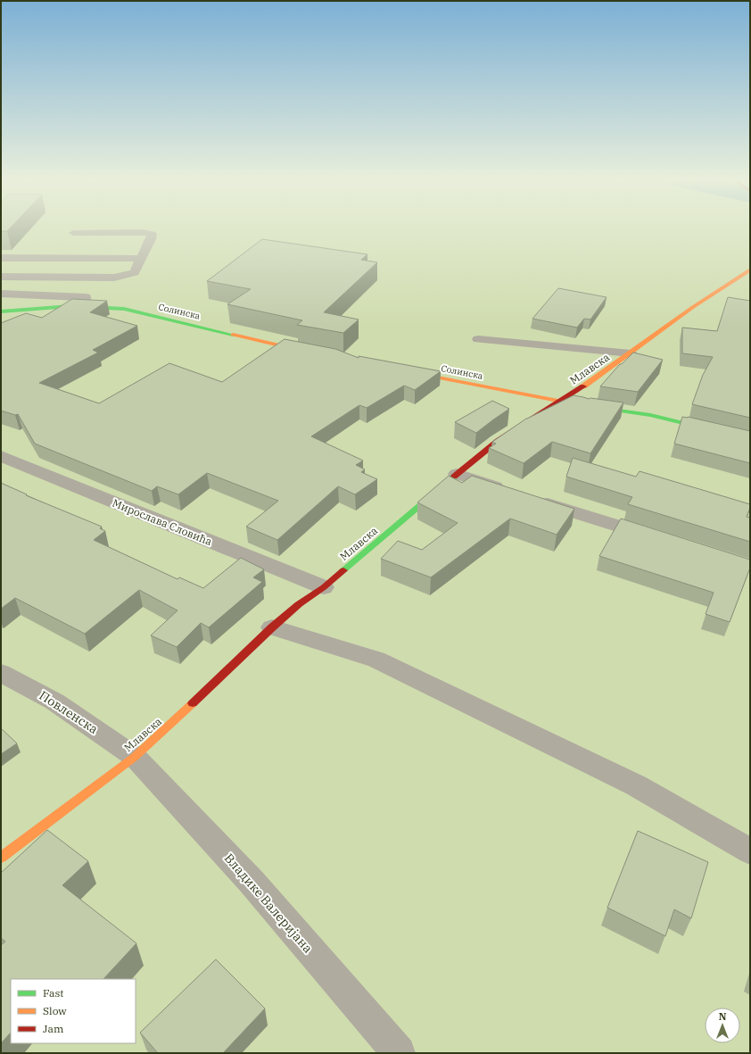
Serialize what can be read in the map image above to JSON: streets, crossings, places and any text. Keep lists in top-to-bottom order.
{
  "streets": {
    "street": [
      "Солинска",
      "Млавска",
      "Мирослава Словића",
      "Повленска",
      "Владике Валеријана"
    ]
  },
  "crossings": [
    ["Солинска", "Млавска"],
    ["Млавска", "Мирослава Словића"],
    ["Млавска", "Повленска"],
    ["Млавска", "Владике Валеријана"],
    ["Повленска", "Владике Валеријана"]
  ],
  "legend": ["Fast", "Slow", "Jam"],
  "north": "top"
}
